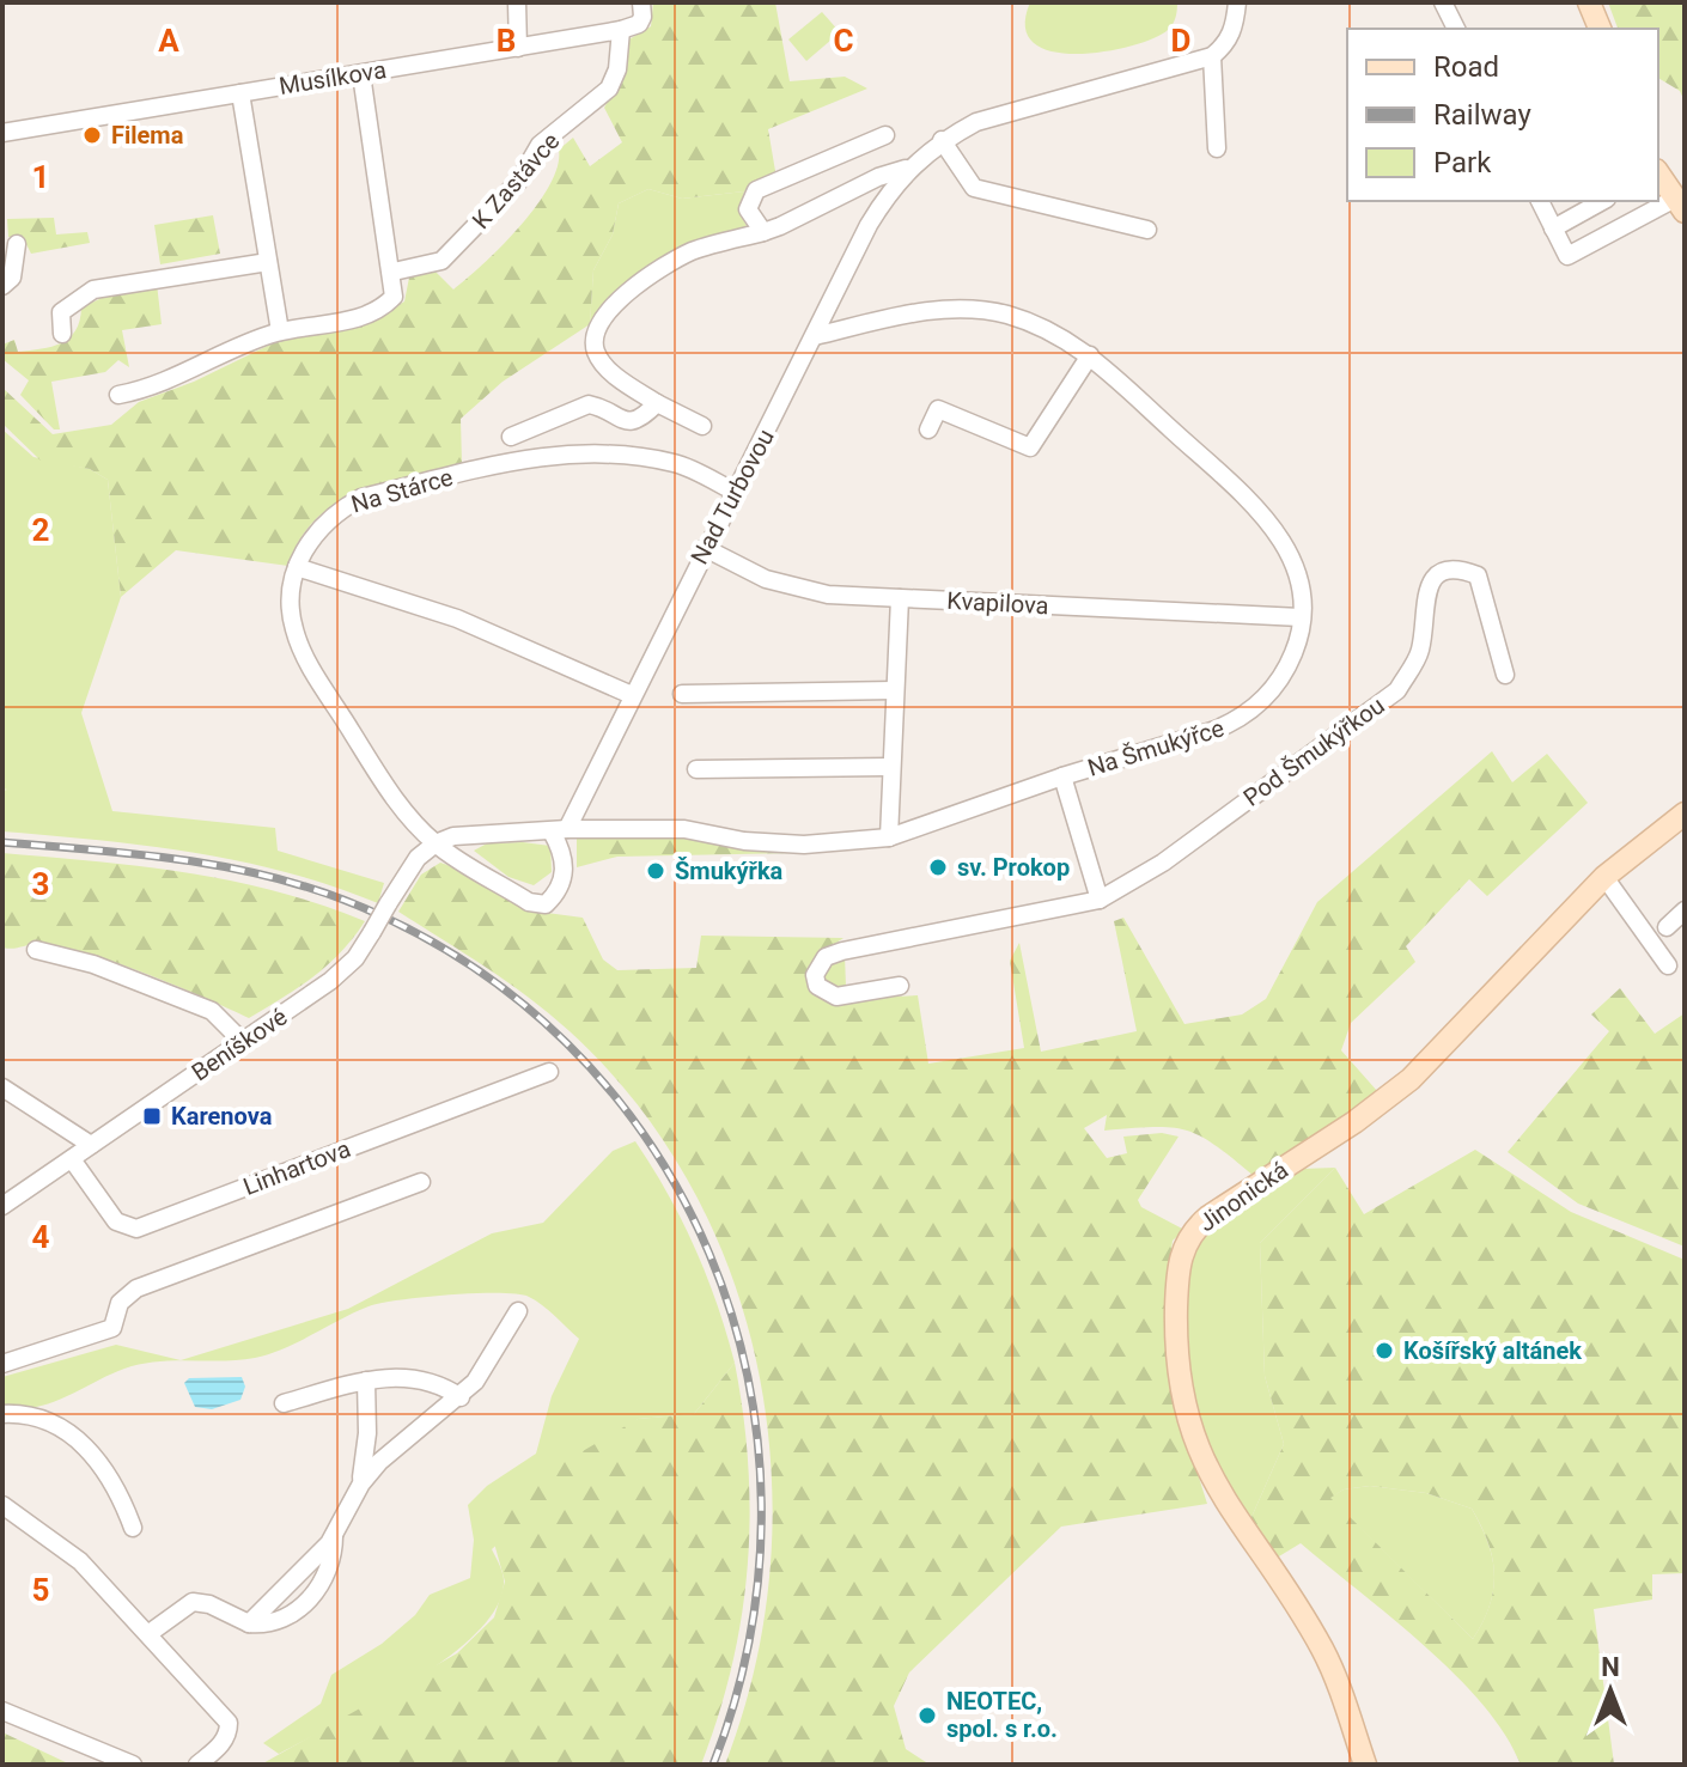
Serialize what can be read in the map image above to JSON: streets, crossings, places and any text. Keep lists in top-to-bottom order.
{
  "streets": {
    "street": [
      "Musílkova",
      "K Zastávce",
      "Na Stárce",
      "Nad Turbovou",
      "Kvapilova",
      "Na Šmukýřce",
      "Pod Šmukýřkou",
      "Beníškové",
      "Linhartova",
      "Jinonická"
    ]
  },
  "crossings": [
    ["Musílkova", "K Zastávce"],
    ["Na Stárce", "Nad Turbovou"],
    ["Na Stárce", "Na Šmukýřce"],
    ["Na Stárce", "Beníškové"],
    ["Nad Turbovou", "Kvapilova"],
    ["Nad Turbovou", "Na Šmukýřce"],
    ["Kvapilova", "Na Šmukýřce"],
    ["Na Šmukýřce", "Beníškové"],
    ["Beníškové", "Linhartova"]
  ],
  "places": {
    "other": [
      "Filema",
      "sv. Prokop",
      "Šmukýřka",
      "Košířský altánek",
      "NEOTEC, spol. s r.o."
    ],
    "transit": ["Karenova"]
  },
  "legend": ["Road", "Railway", "Park"],
  "north": "top",
  "grid": {
    "columns": [
      "A",
      "B",
      "C",
      "D"
    ],
    "rows": [
      "1",
      "2",
      "3",
      "4",
      "5"
    ]
  }
}
